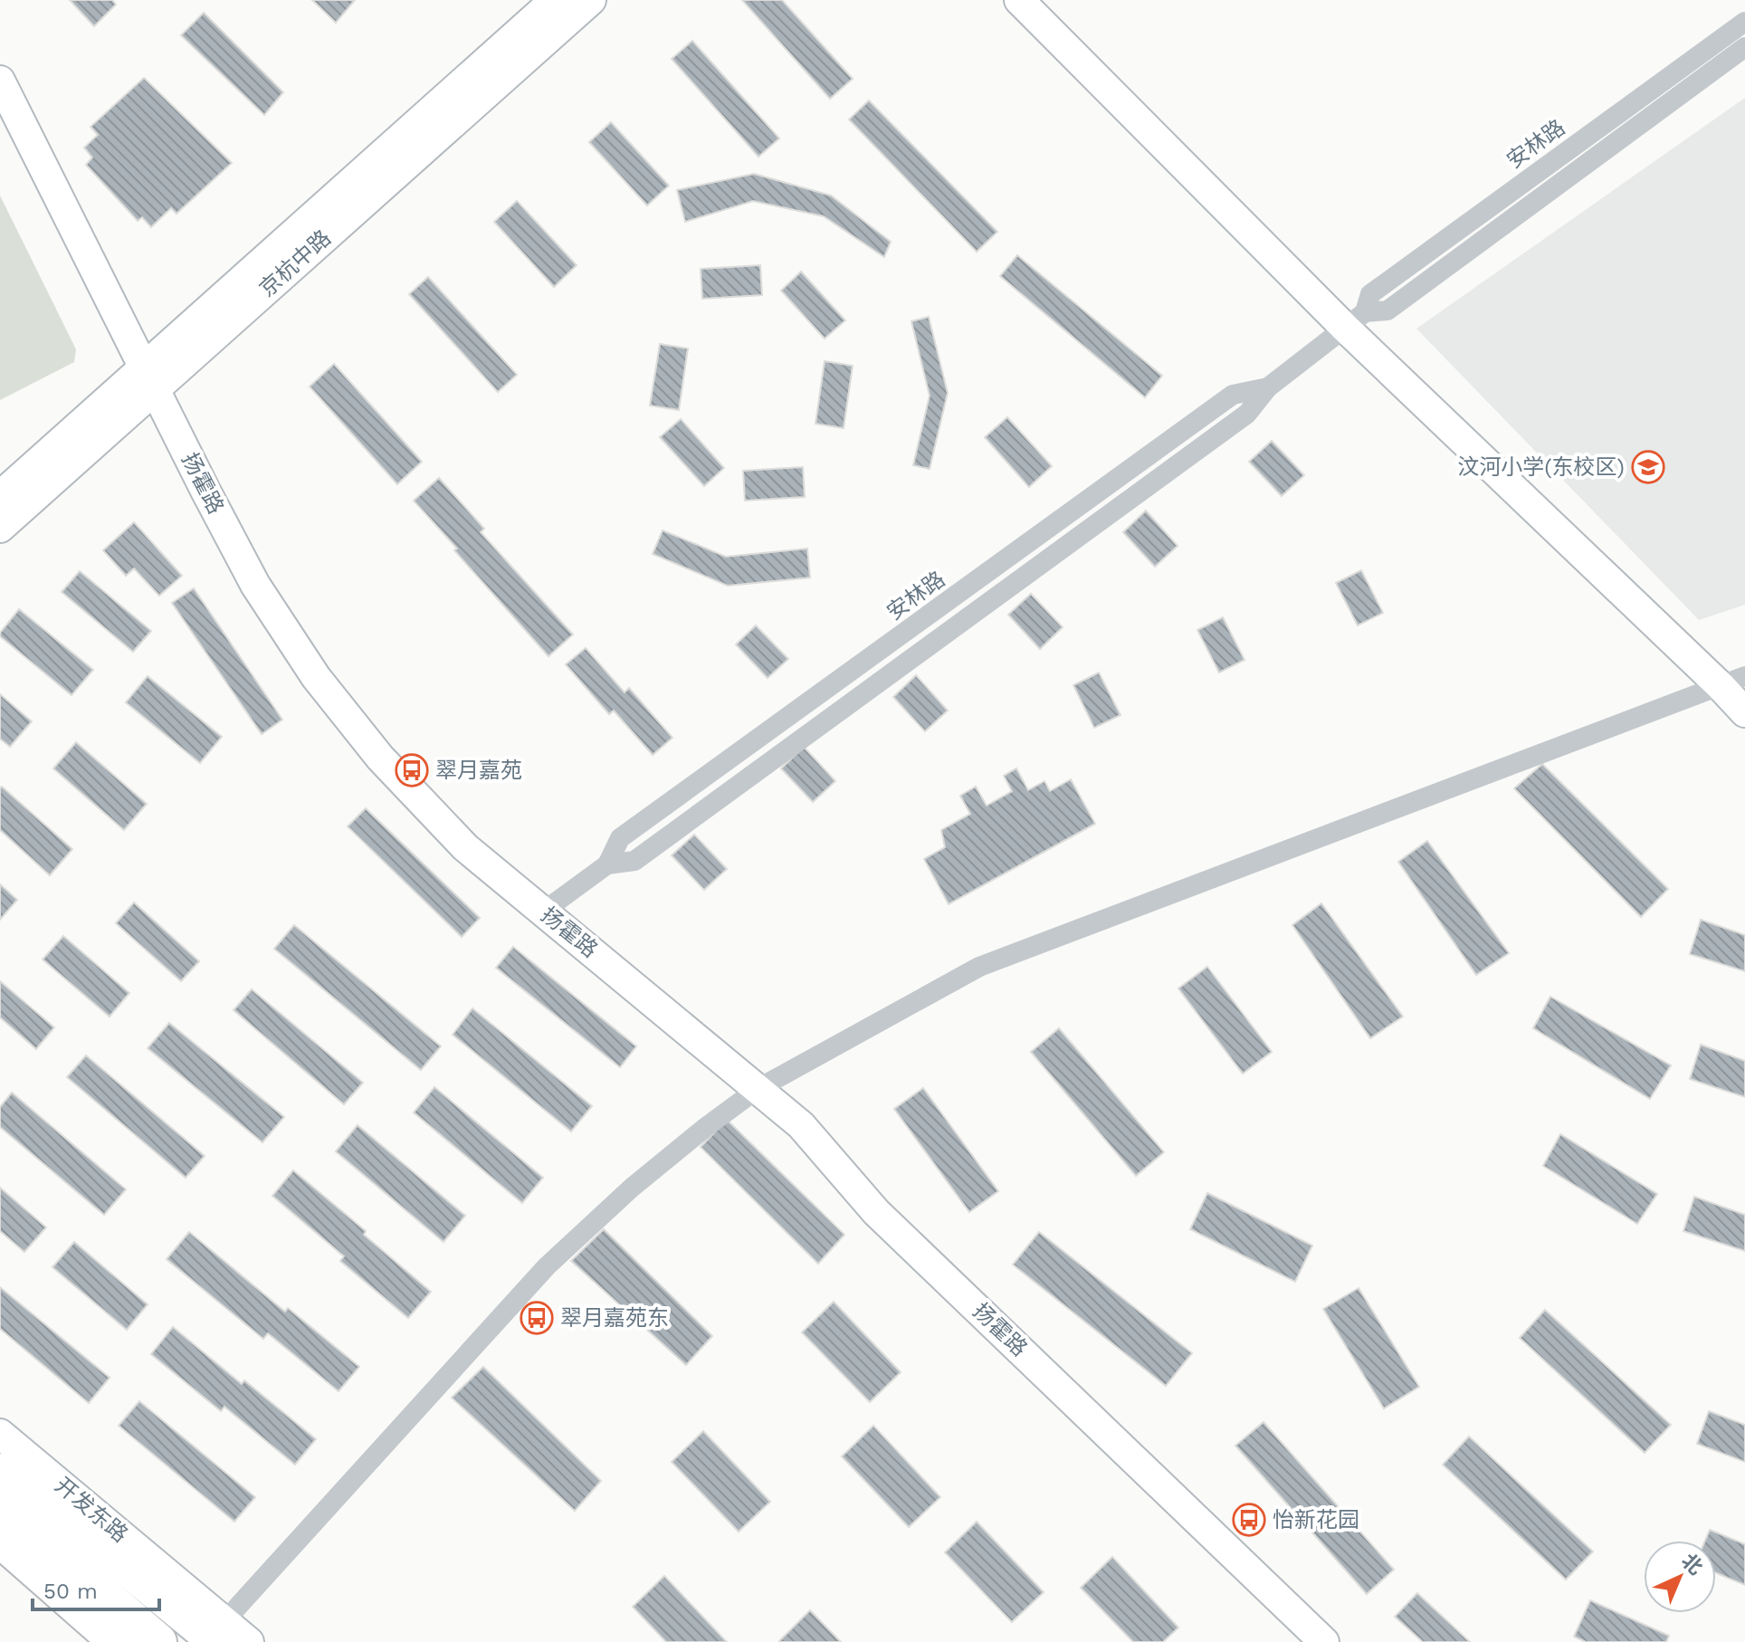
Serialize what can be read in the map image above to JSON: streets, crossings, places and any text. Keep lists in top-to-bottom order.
{
  "streets": {
    "street": [
      "安林路",
      "京杭中路",
      "扬霍路",
      "开发东路"
    ]
  },
  "crossings": [
    ["安林路", "扬霍路"],
    ["京杭中路", "扬霍路"]
  ],
  "places": {
    "school or university": ["汶河小学(东校区)"],
    "bus stop": ["翠月嘉苑", "翠月嘉苑东", "怡新花园"]
  },
  "scale_bar": "50 m",
  "north": "top right"
}
